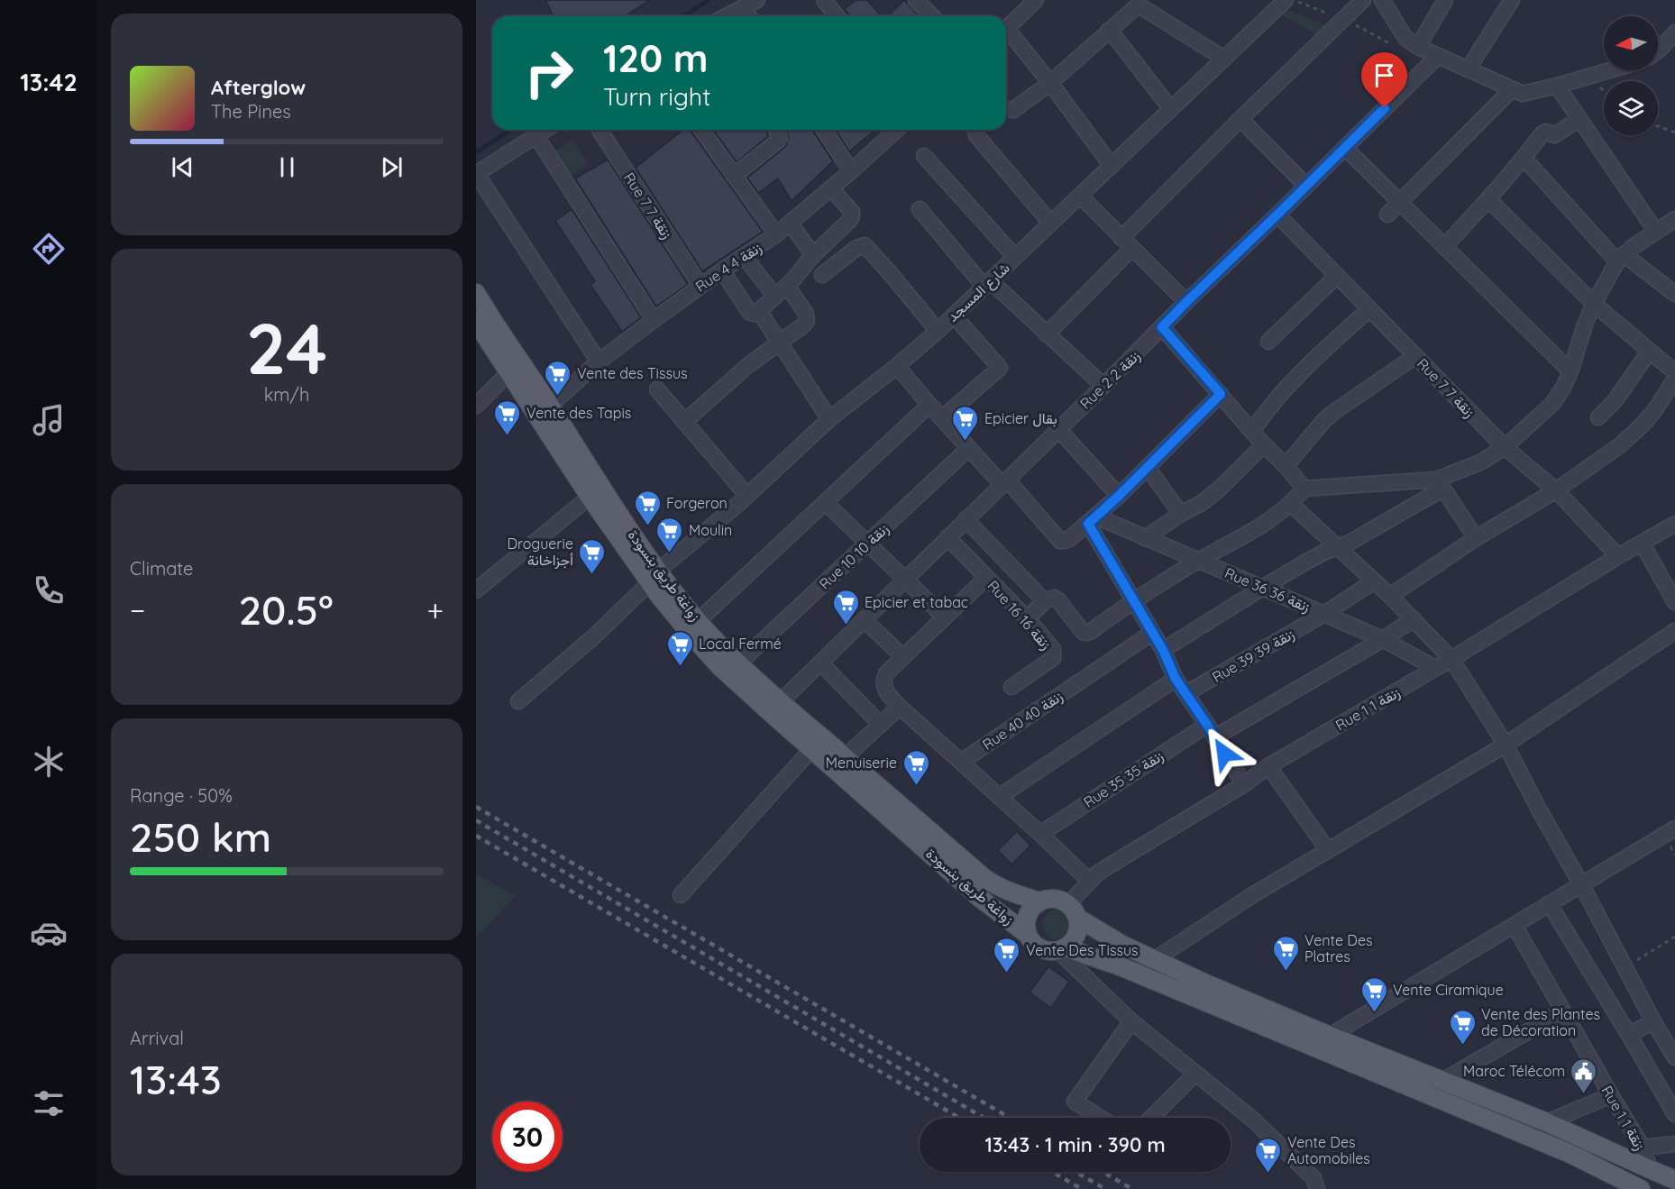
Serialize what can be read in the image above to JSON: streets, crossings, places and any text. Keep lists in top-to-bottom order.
{
  "streets": {
    "main road": ["زواغة طريق بنسودة"],
    "street": [
      "Rue 7 زنقة 7",
      "Rue 4 زنقة 4",
      "شارع المسجد",
      "Rue 2 زنقة 2",
      "Rue 10 زنقة 10",
      "Rue 36 زنقة 36",
      "Rue 16 زنقة 16",
      "Rue 39 زنقة 39",
      "Rue 1 زنقة 1",
      "Rue 40 زنقة 40",
      "Rue 35 زنقة 35"
    ]
  },
  "crossings": [
    ["Rue 7 زنقة 7", "Rue 4 زنقة 4"],
    ["Rue 7 زنقة 7", "Rue 2 زنقة 2"],
    ["Rue 7 زنقة 7", "Rue 1 زنقة 1"],
    ["Rue 4 زنقة 4", "زواغة طريق بنسودة"],
    ["شارع المسجد", "زواغة طريق بنسودة"],
    ["Rue 2 زنقة 2", "زواغة طريق بنسودة"],
    ["Rue 2 زنقة 2", "Rue 16 زنقة 16"],
    ["Rue 10 زنقة 10", "زواغة طريق بنسودة"],
    ["زواغة طريق بنسودة", "Rue 1 زنقة 1"],
    ["Rue 36 زنقة 36", "Rue 39 زنقة 39"],
    ["Rue 36 زنقة 36", "Rue 1 زنقة 1"],
    ["Rue 36 زنقة 36", "Rue 35 زنقة 35"]
  ],
  "places": {
    "supermarket": [
      "Vente des Tissus",
      "Vente des Tapis",
      "Epicier بقال",
      "Forgeron",
      "Moulin",
      "Droguerie أجزاخانة",
      "Epicier et tabac",
      "Local Fermé",
      "Menuiserie",
      "Vente Des Platres",
      "Vente Des Tissus",
      "Vente Ciramique",
      "Vente des Plantes de Décoration",
      "Vente Des Automobiles"
    ],
    "public building": ["Maroc Télécom"]
  },
  "north": "left",
  "page": {
    "tabs": "13:42",
    "turn": ["120 m", "Turn right"],
    "song": ["Afterglow", "The Pines"],
    "tile": [
      ["24", "km/h"],
      "Climate",
      ["Range · 50%", "250 km"],
      ["Arrival", "13:43"]
    ],
    "heat": ["−", "20.5°", "+"],
    "limit": "30",
    "trip": "13:43 · 1 min · 390 m"
  }
}
